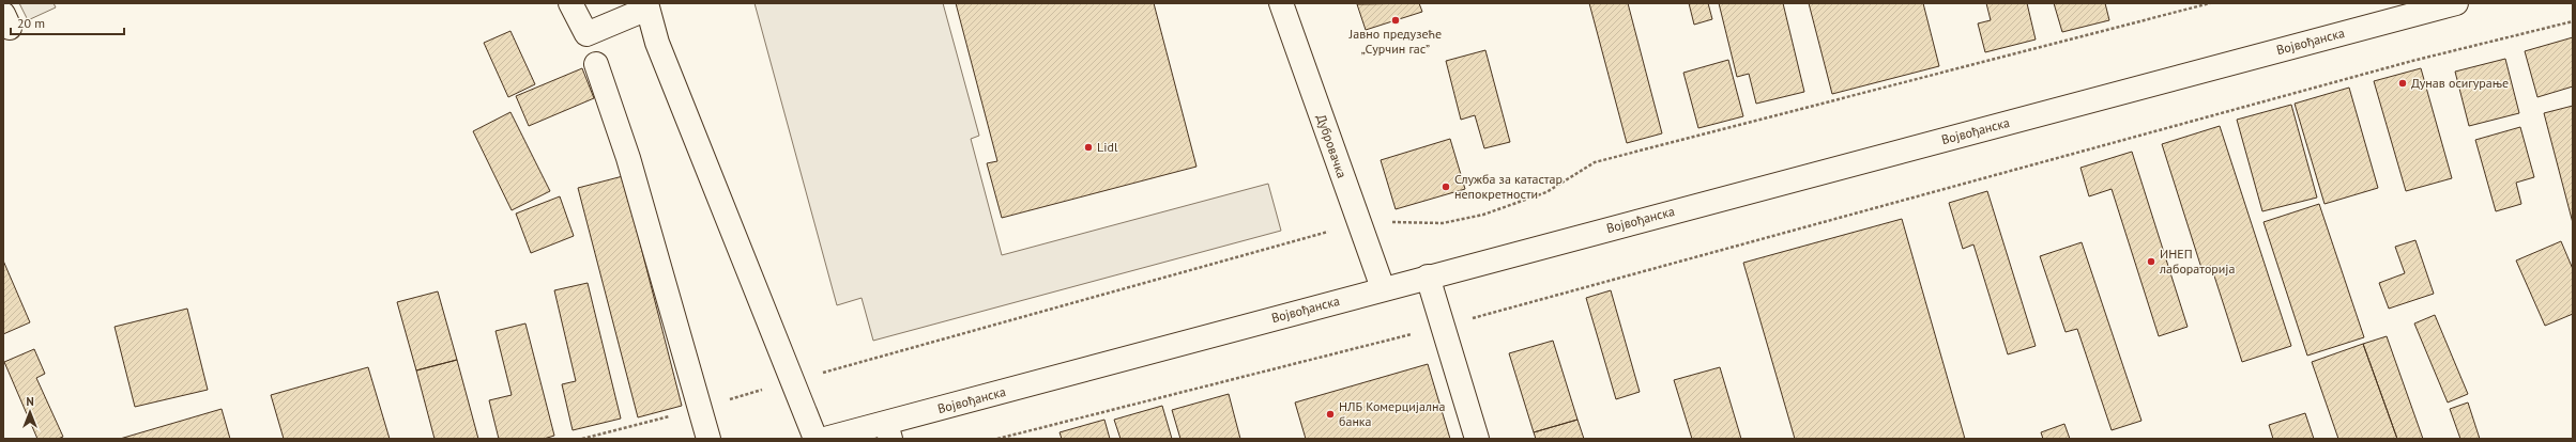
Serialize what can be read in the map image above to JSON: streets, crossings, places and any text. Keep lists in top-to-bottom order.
{
  "streets": {
    "main road": ["Војвођанска", "Дубровачка"]
  },
  "crossings": [
    ["Војвођанска", "Дубровачка"]
  ],
  "places": [
    "Јавно предузеће „Сурчин гас”",
    "Дунав осигурање",
    "Lidl",
    "Служба за катастар непокретности",
    "ИНЕП лабораторија",
    "НЛБ Комерцијална банка"
  ],
  "scale_bar": "20 m",
  "north": "top"
}
